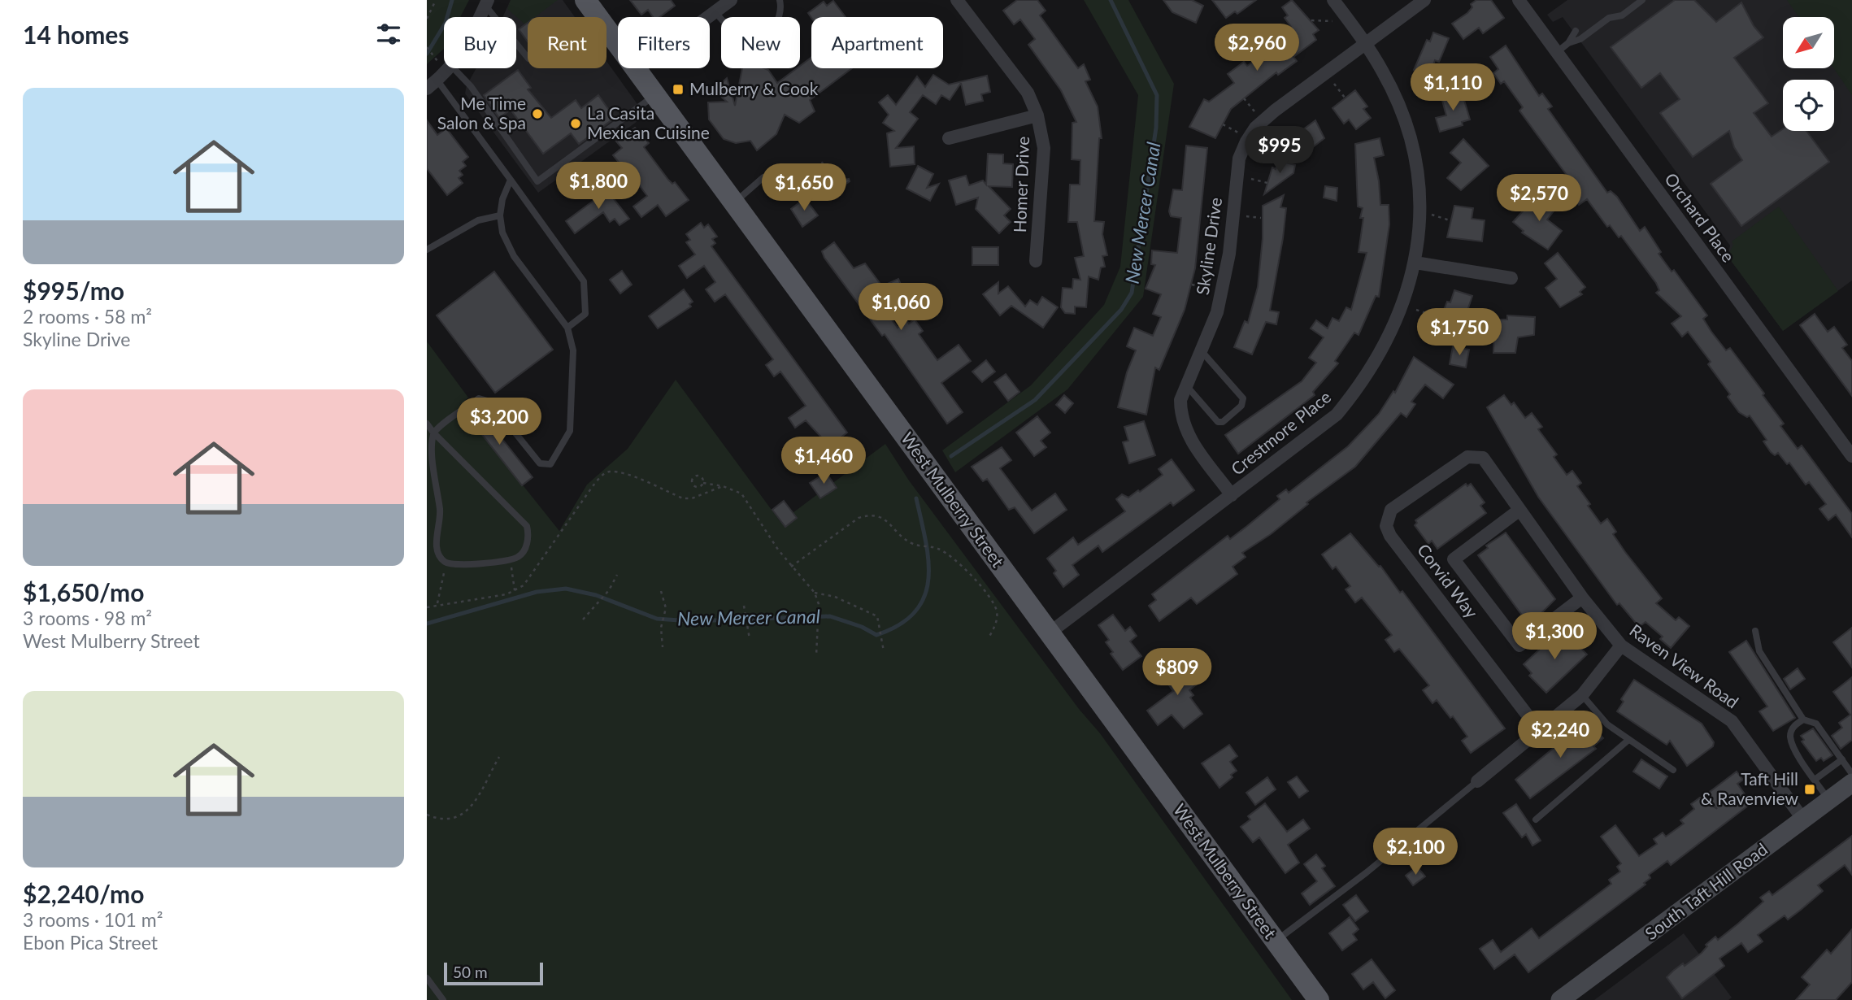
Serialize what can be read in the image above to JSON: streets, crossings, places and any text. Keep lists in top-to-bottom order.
{
  "streets": {
    "main road": ["West Mulberry Street", "South Taft Hill Road"],
    "street": [
      "Homer Drive",
      "Orchard Place",
      "Skyline Drive",
      "Crestmore Place",
      "Corvid Way",
      "Raven View Road"
    ]
  },
  "crossings": [
    ["Skyline Drive", "Crestmore Place"],
    ["Crestmore Place", "West Mulberry Street"],
    ["Corvid Way", "Raven View Road"],
    ["Raven View Road", "South Taft Hill Road"]
  ],
  "water": ["New Mercer Canal"],
  "places": {
    "transit": ["Mulberry & Cook", "Taft Hill & Ravenview"],
    "other": ["Me Time Salon & Spa", "La Casita Mexican Cuisine"]
  },
  "scale_bar": "50 m",
  "north": "bottom left",
  "page": {
    "heading": "14 homes",
    "chip": [
      "Buy",
      "Rent",
      "Filters",
      "New",
      "Apartment"
    ],
    "price": [
      "$2,960",
      "$1,110",
      "$995",
      "$1,800",
      "$1,650",
      "$2,570",
      "$1,060",
      "$1,750",
      "$3,200",
      "$1,460",
      "$1,300",
      "$809",
      "$2,240",
      "$2,100"
    ],
    "list": [
      {
        "name": "$995/mo",
        "note": "2 rooms · 58 m² · Skyline Drive"
      },
      {
        "name": "$1,650/mo",
        "note": "3 rooms · 98 m² · West Mulberry Street"
      },
      {
        "name": "$2,240/mo",
        "note": "3 rooms · 101 m² · Ebon Pica Street"
      }
    ],
    "scale": "50 m"
  }
}
